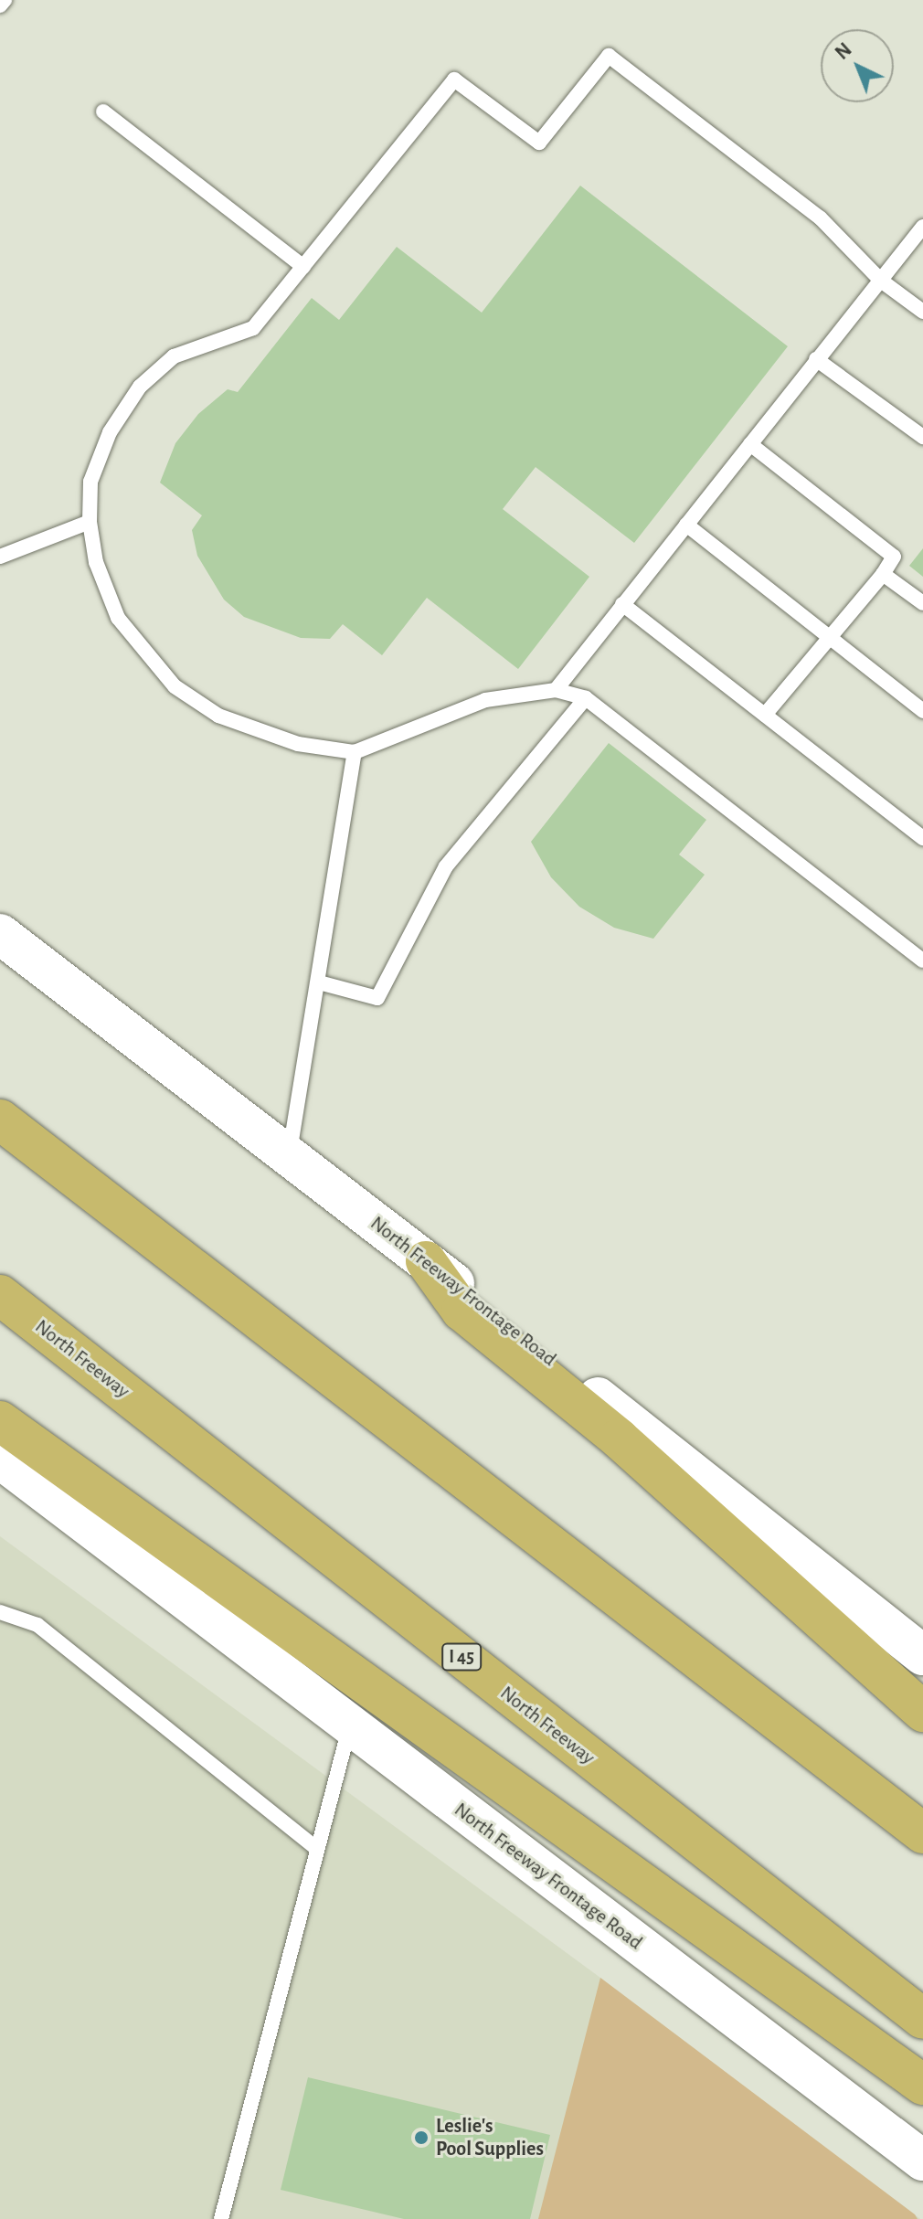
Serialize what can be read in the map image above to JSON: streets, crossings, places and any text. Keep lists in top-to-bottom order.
{
  "streets": {
    "highway": ["North Freeway", "I 45"],
    "main road": ["North Freeway Frontage Road"]
  },
  "places": ["Leslie's Pool Supplies"],
  "north": "top left"
}
